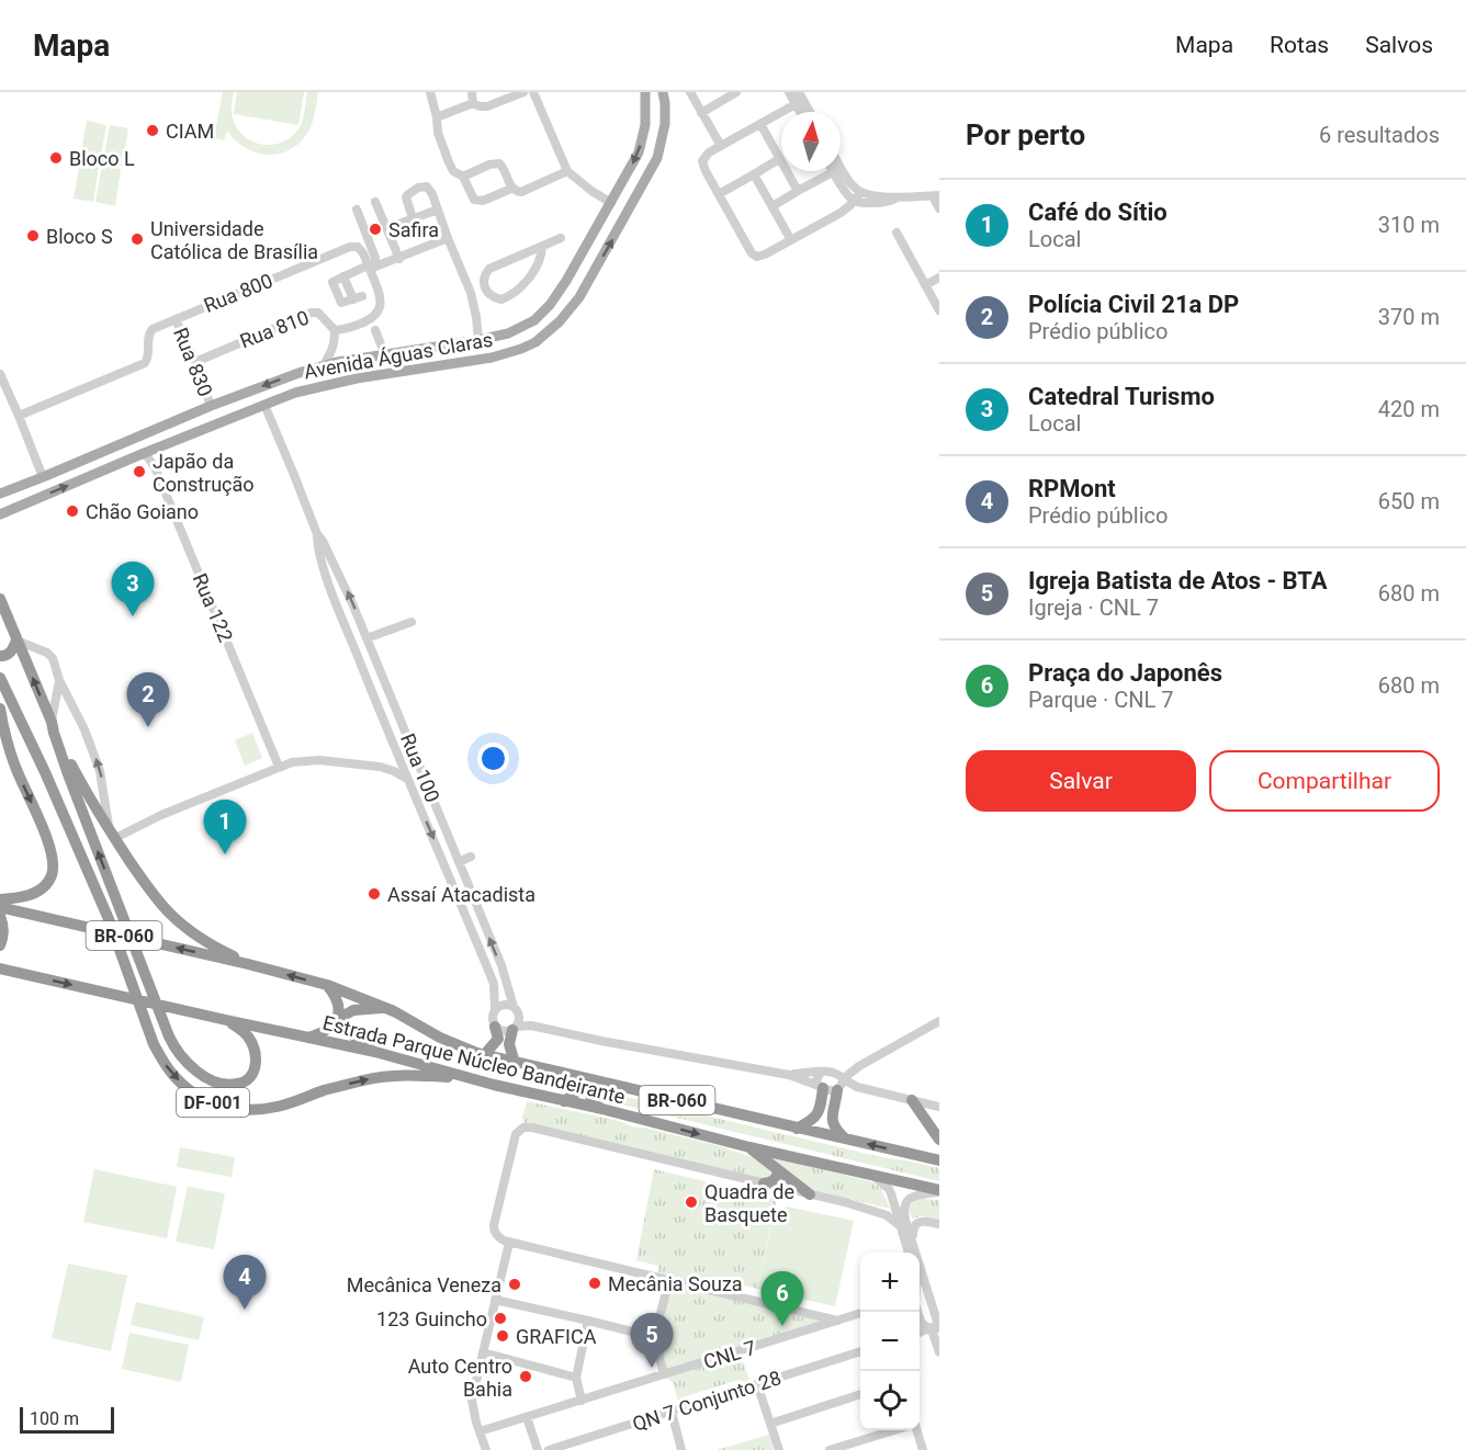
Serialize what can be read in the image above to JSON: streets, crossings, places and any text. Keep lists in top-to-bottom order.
{
  "streets": {
    "highway": ["BR-060", "Estrada Parque Núcleo Bandeirante", "DF-001"],
    "main road": ["Avenida Águas Claras"],
    "street": [
      "Rua 800",
      "Rua 810",
      "Rua 830",
      "Rua 122",
      "Rua 100",
      "CNL 7",
      "QN 7 Conjunto 28"
    ]
  },
  "crossings": [
    ["Rua 800", "Rua 810"],
    ["Rua 800", "Rua 830"],
    ["Rua 810", "Rua 830"],
    ["Avenida Águas Claras", "Rua 830"],
    ["Avenida Águas Claras", "Rua 122"],
    ["Avenida Águas Claras", "Rua 100"],
    ["Estrada Parque Núcleo Bandeirante", "DF-001"]
  ],
  "places": [
    "CIAM",
    "Bloco L",
    "Safira",
    "Bloco S",
    "Universidade Católica de Brasília",
    "Japão da Construção",
    "Chão Goiano",
    "Assaí Atacadista",
    "Quadra de Basquete",
    "Mecânia Souza",
    "Mecânica Veneza",
    "123 Guincho",
    "GRAFICA",
    "Auto Centro Bahia"
  ],
  "scale_bar": "100 m",
  "north": "top",
  "page": {
    "header": "Mapa",
    "nav": ["Mapa", "Rotas", "Salvos"],
    "heading": ["Por perto", "6 resultados"],
    "list": [
      {
        "mark": "1",
        "name": "Café do Sítio",
        "note": "Local",
        "value": "310 m"
      },
      {
        "mark": "2",
        "name": "Polícia Civil 21a DP",
        "note": "Prédio público",
        "value": "370 m"
      },
      {
        "mark": "3",
        "name": "Catedral Turismo",
        "note": "Local",
        "value": "420 m"
      },
      {
        "mark": "4",
        "name": "RPMont",
        "note": "Prédio público",
        "value": "650 m"
      },
      {
        "mark": "5",
        "name": "Igreja Batista de Atos - BTA",
        "note": "Igreja · CNL 7",
        "value": "680 m"
      },
      {
        "mark": "6",
        "name": "Praça do Japonês",
        "note": "Parque · CNL 7",
        "value": "680 m"
      }
    ],
    "pins": [
      "3",
      "2",
      "1",
      "4",
      "6",
      "5"
    ],
    "buttons": ["Salvar", "Compartilhar"],
    "map_buttons": ["+", "−"],
    "scale": "100 m"
  }
}
